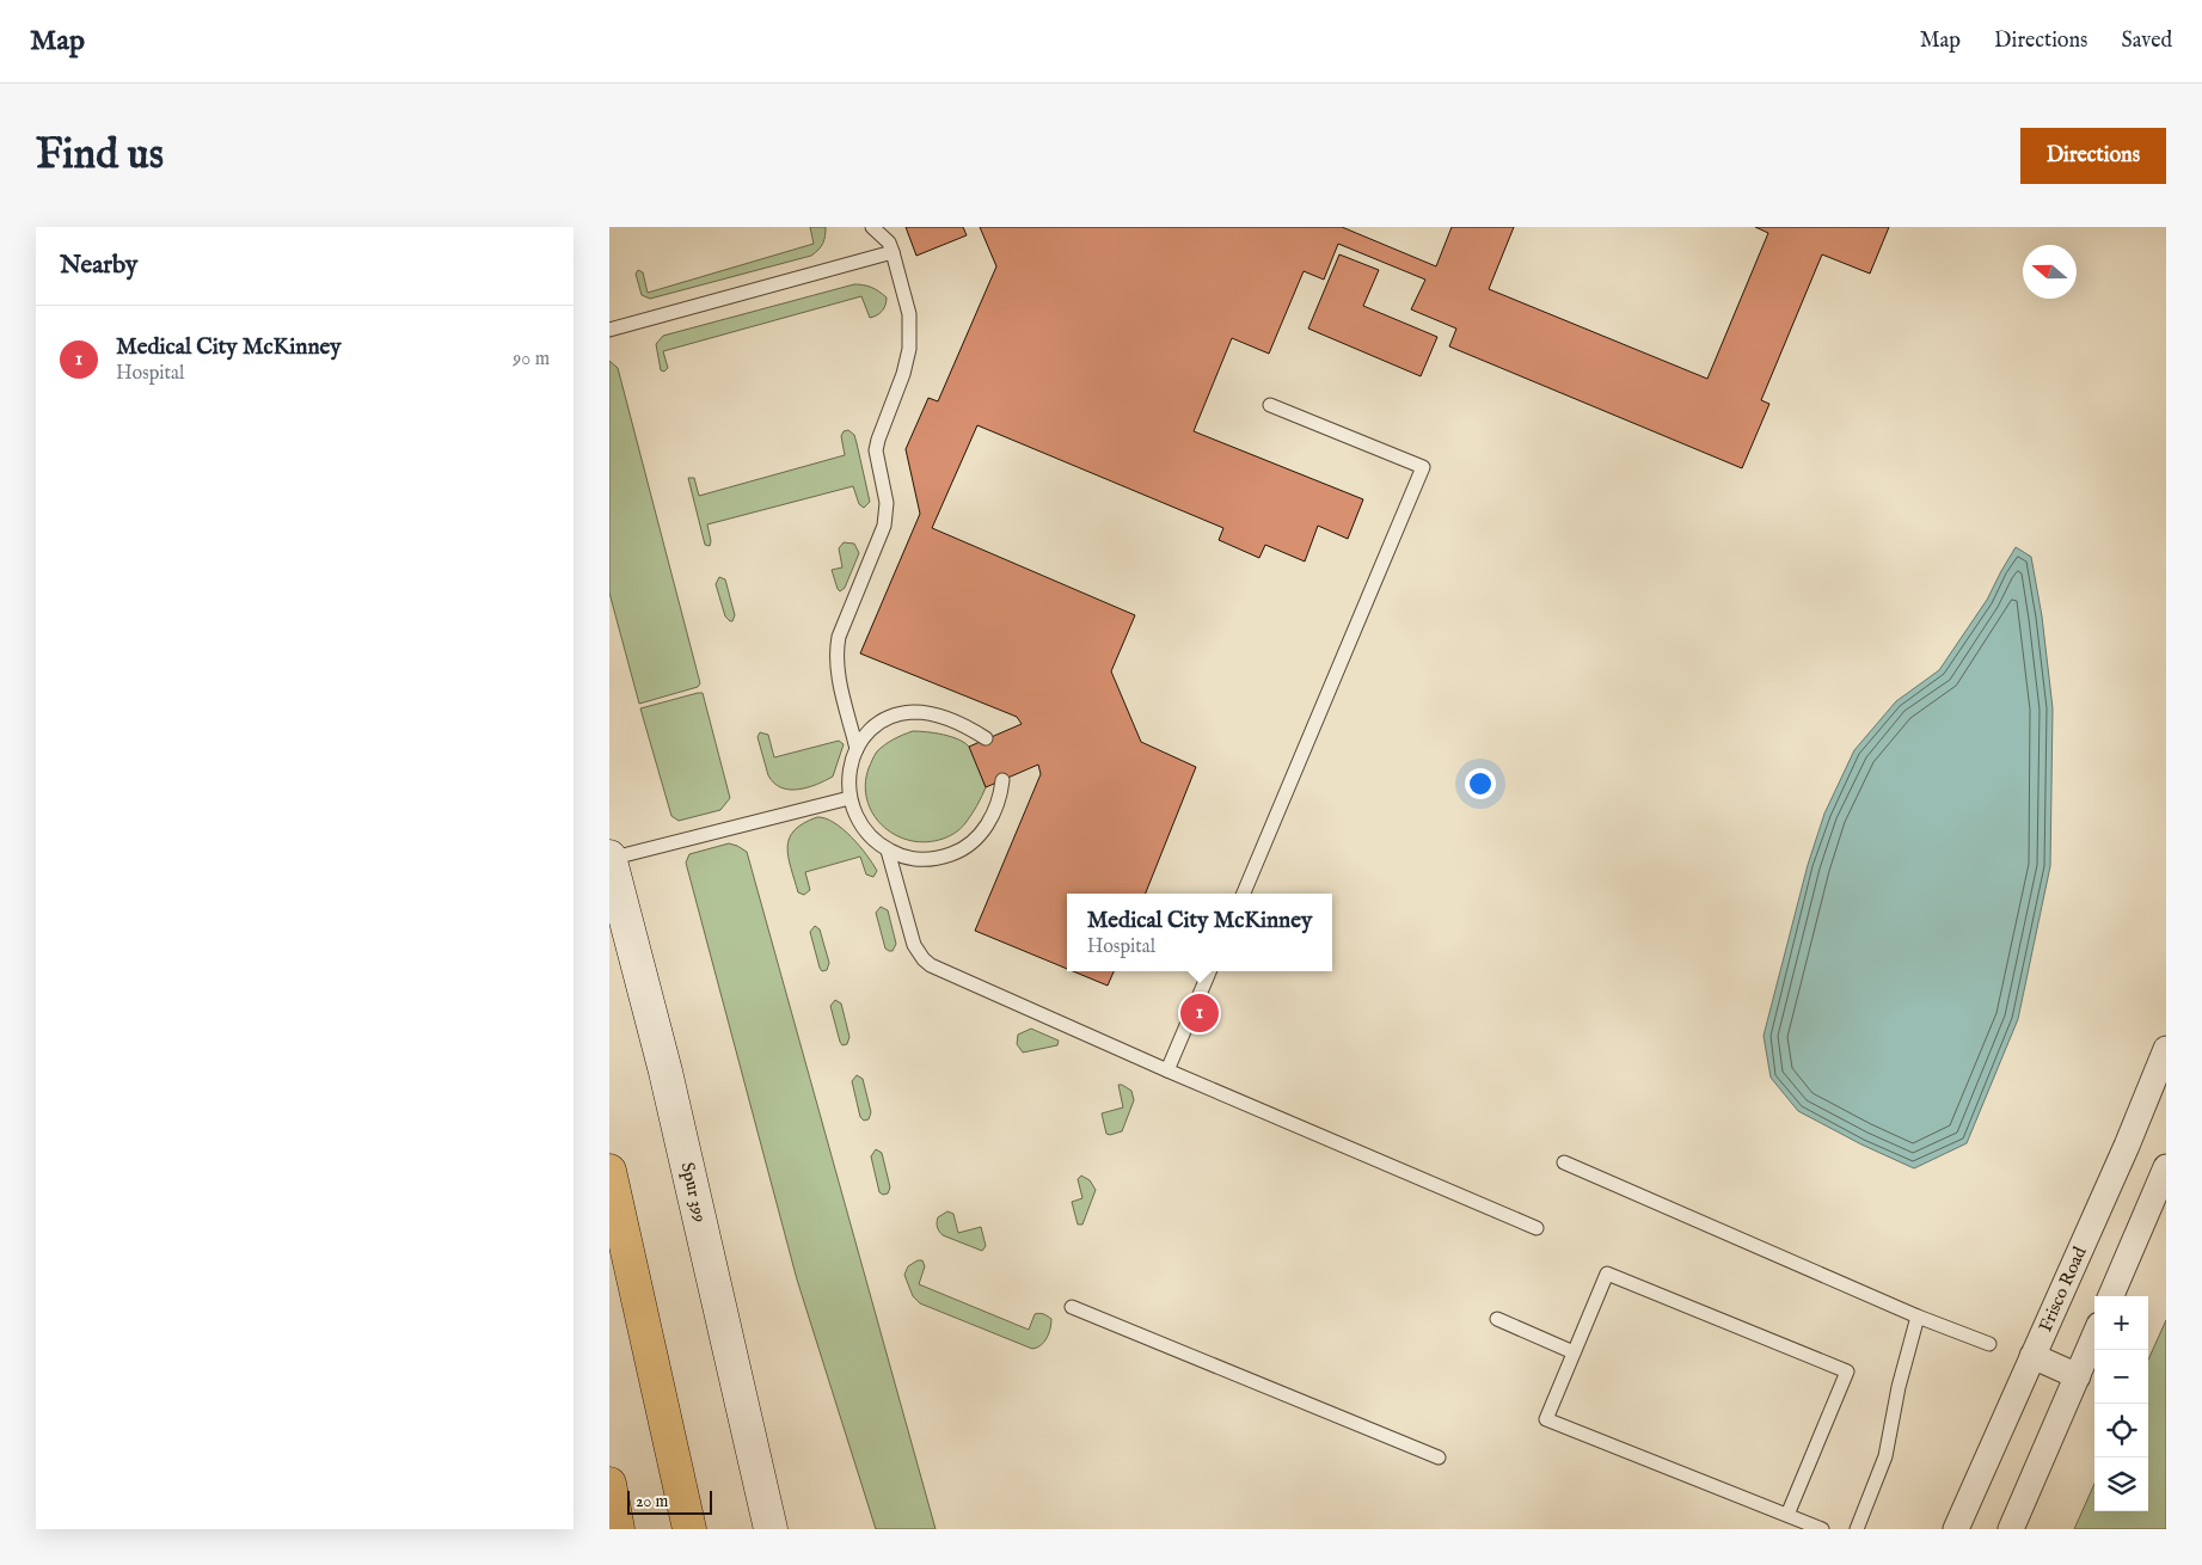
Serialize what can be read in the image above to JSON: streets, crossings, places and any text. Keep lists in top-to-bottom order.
{
  "streets": {
    "main road": ["Spur 399"],
    "street": ["Frisco Road"]
  },
  "scale_bar": "20 m",
  "north": "left",
  "page": {
    "header": "Map",
    "nav": ["Map", "Directions", "Saved"],
    "buttons": "Directions",
    "title": "Find us",
    "heading": "Nearby",
    "list": [
      {
        "mark": "1",
        "name": "Medical City McKinney",
        "note": "Hospital",
        "value": "90 m"
      }
    ],
    "popup": ["Medical City McKinney", "Hospital"],
    "pins": "1",
    "map_buttons": ["+", "−"],
    "scale": "20 m"
  }
}
